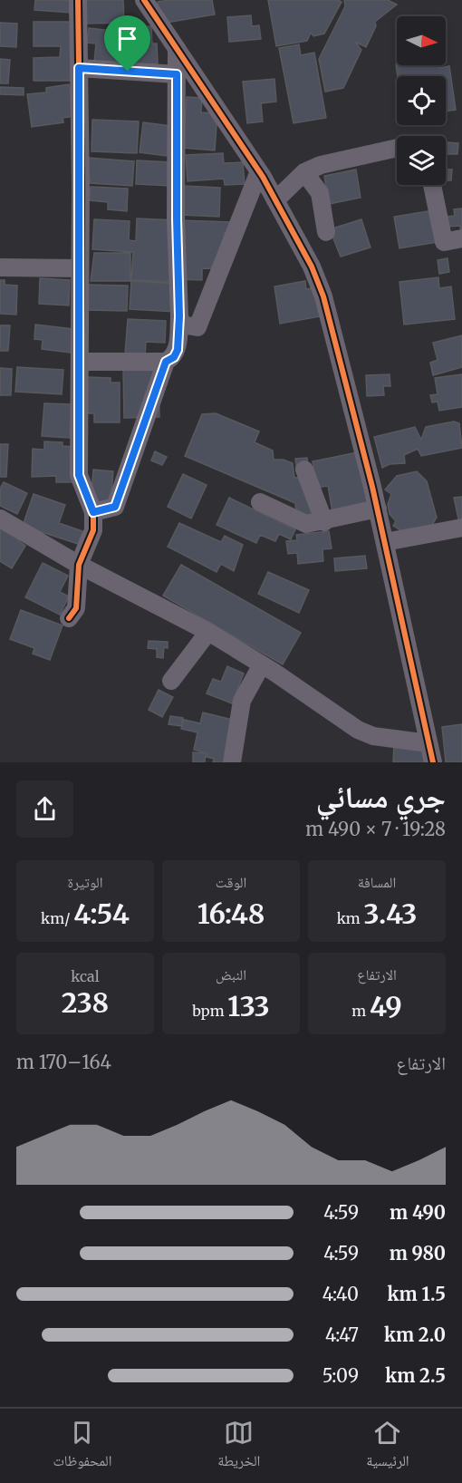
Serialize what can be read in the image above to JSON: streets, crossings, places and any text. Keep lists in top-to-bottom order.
{
  "north": "right",
  "page": {
    "heading": ["جري مسائي", "19:28 · 7 × 490 m"],
    "stats": [
      ["المسافة", "3.43 km"],
      ["الوقت", "16:48"],
      ["الوتيرة", "4:54 /km"],
      ["الارتفاع", "49 m"],
      ["النبض", "133 bpm"],
      ["kcal", "238"]
    ],
    "chart": ["الارتفاع", "164–170 m"],
    "list": [
      {
        "name": "490 m",
        "note": "4:59"
      },
      {
        "name": "980 m",
        "note": "4:59"
      },
      {
        "name": "1.5 km",
        "note": "4:40"
      },
      {
        "name": "2.0 km",
        "note": "4:47"
      },
      {
        "name": "2.5 km",
        "note": "5:09"
      }
    ],
    "tabs": ["الرئيسية", "الخريطة", "المحفوظات"]
  }
}
